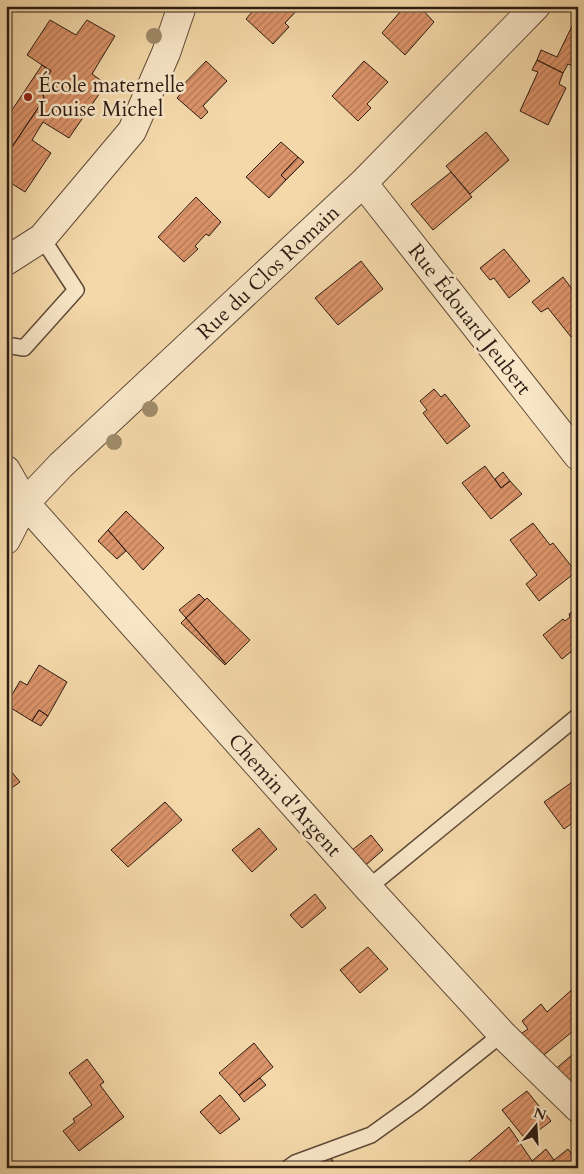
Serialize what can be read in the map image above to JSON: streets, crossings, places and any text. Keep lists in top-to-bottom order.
{
  "streets": {
    "street": ["Rue du Clos Romain", "Rue Édouard Jeubert", "Chemin d'Argent"]
  },
  "crossings": [
    ["Rue du Clos Romain", "Rue Édouard Jeubert"],
    ["Rue du Clos Romain", "Chemin d'Argent"]
  ],
  "places": ["École maternelle Louise Michel"],
  "north": "top"
}
